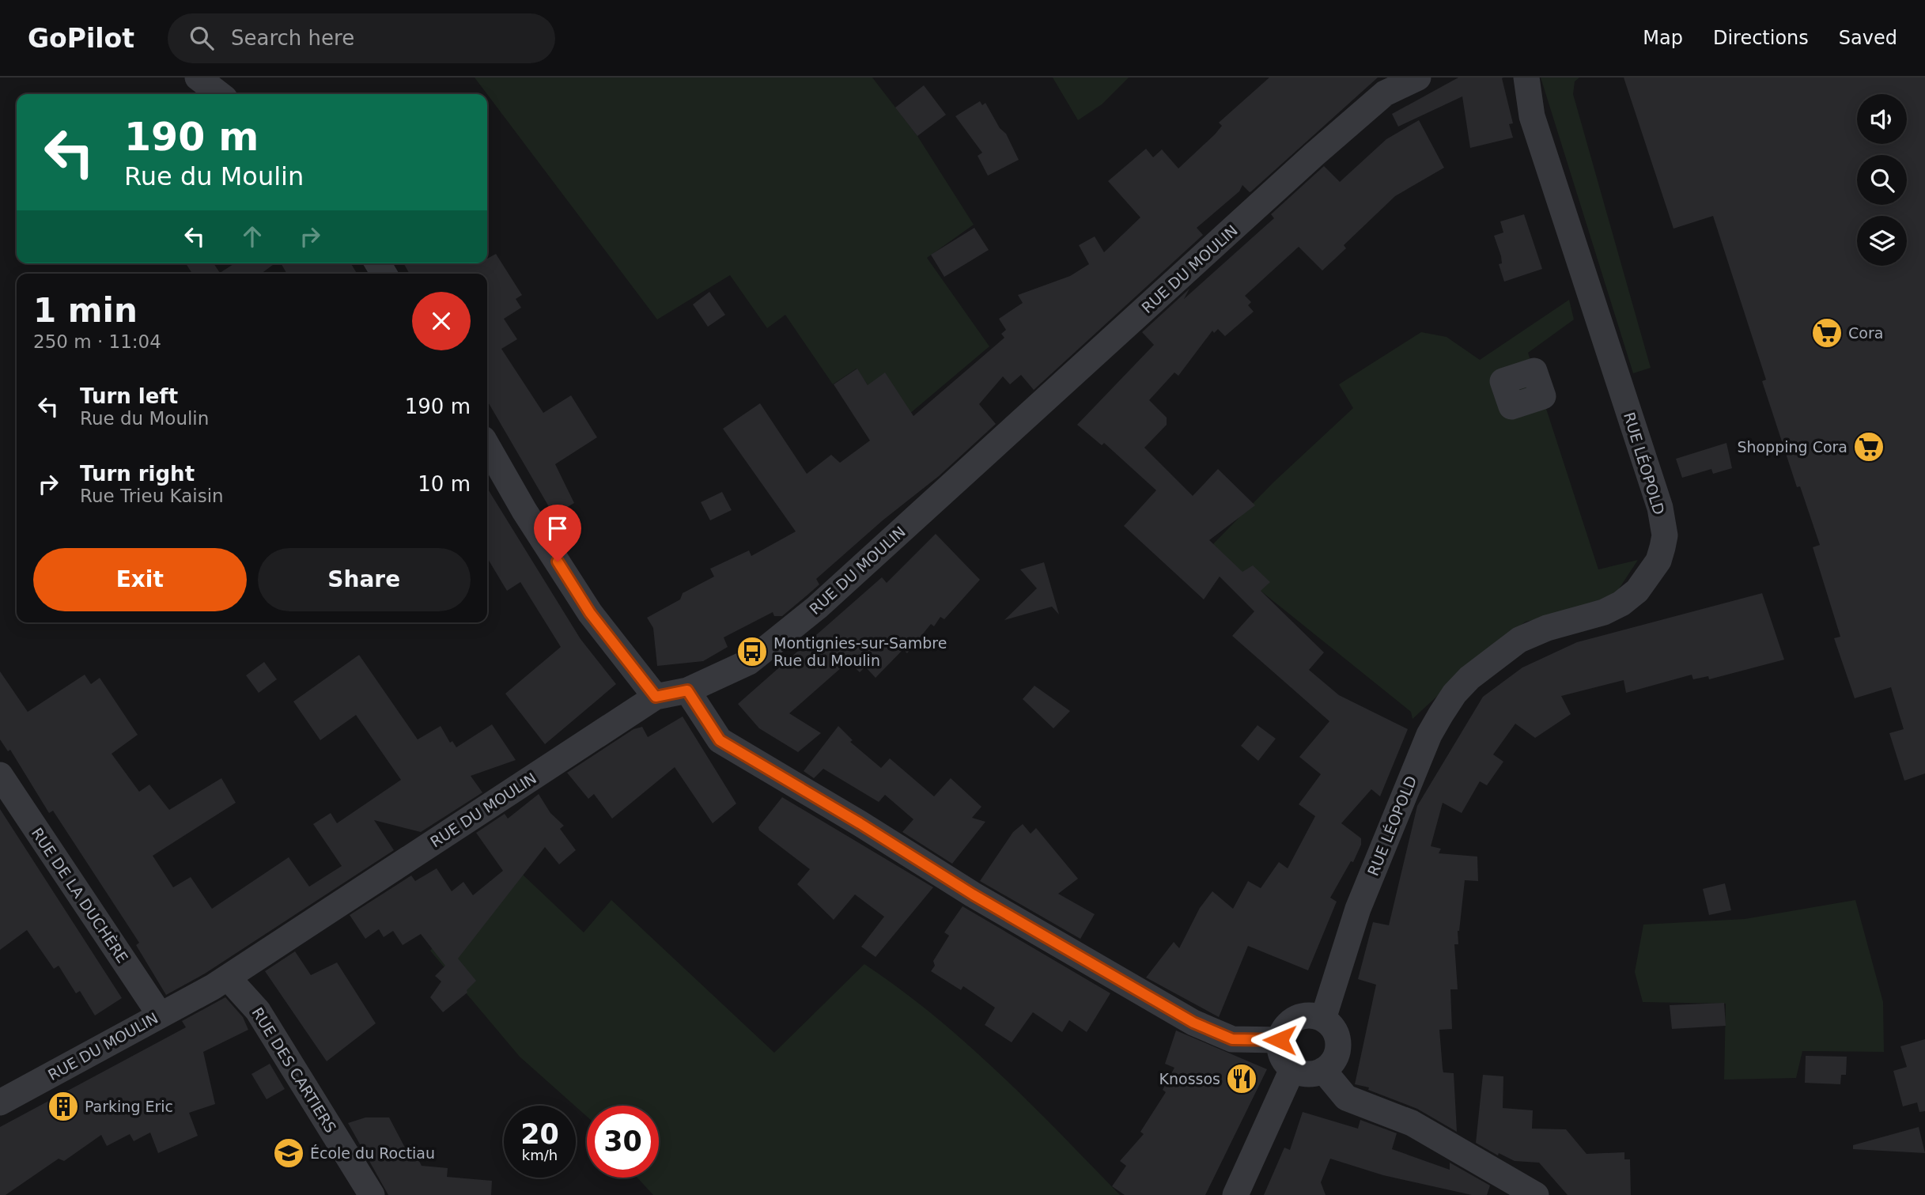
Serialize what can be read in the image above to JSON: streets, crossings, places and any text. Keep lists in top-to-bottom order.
{
  "streets": {
    "street": [
      "RUE DU MOULIN",
      "RUE LÉOPOLD",
      "RUE DE LA DUCHÈRE",
      "RUE DES CARTIERS"
    ]
  },
  "crossings": [
    ["RUE DU MOULIN", "RUE DE LA DUCHÈRE"],
    ["RUE DU MOULIN", "RUE DES CARTIERS"]
  ],
  "places": {
    "supermarket": ["Cora", "Shopping Cora"],
    "bus stop": ["Montignies-sur-Sambre Rue du Moulin"],
    "restaurant": ["Knossos"],
    "building": ["Parking Eric"],
    "school or university": ["École du Roctiau"]
  },
  "page": {
    "header": "GoPilot",
    "search": "Search here",
    "nav": ["Map", "Directions", "Saved"],
    "turn": ["190 m", "Rue du Moulin"],
    "heading": ["1 min", "250 m · 11:04"],
    "list": [
      {
        "name": "Turn left",
        "note": "Rue du Moulin",
        "value": "190 m"
      },
      {
        "name": "Turn right",
        "note": "Rue Trieu Kaisin",
        "value": "10 m"
      }
    ],
    "buttons": ["Exit", "Share"],
    "speed": "20 km/h",
    "limit": "30"
  }
}
